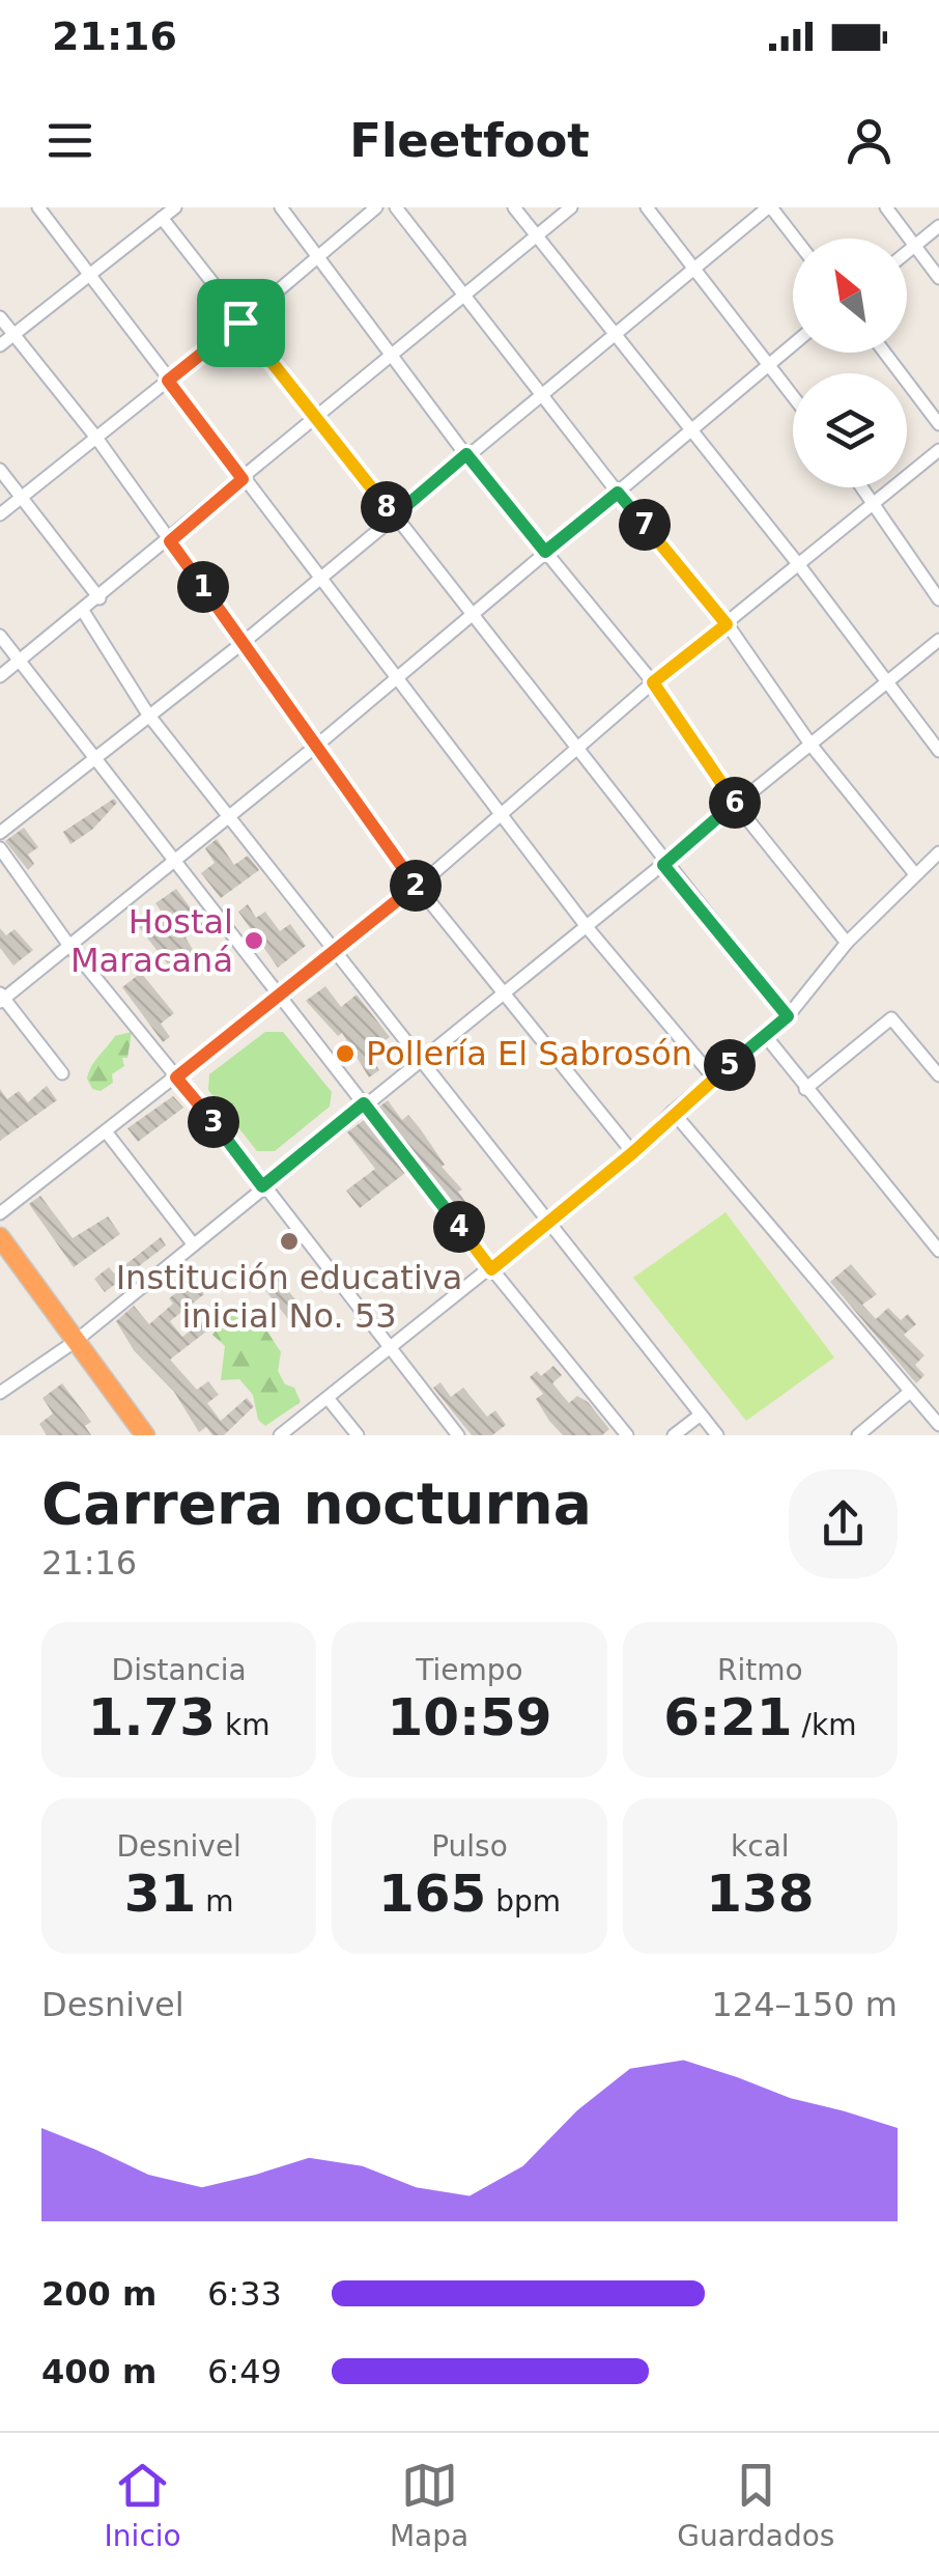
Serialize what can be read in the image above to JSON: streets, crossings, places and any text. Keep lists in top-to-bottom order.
{
  "places": ["Hostal Maracaná", "Pollería El Sabrosón", "Institución educativa inicial No. 53"],
  "north": "top left",
  "page": {
    "status": "21:16",
    "header": "Fleetfoot",
    "pins": [
      "8",
      "7",
      "1",
      "6",
      "2",
      "5",
      "3",
      "4"
    ],
    "heading": ["Carrera nocturna", "21:16"],
    "stats": [
      ["Distancia", "1.73 km"],
      ["Tiempo", "10:59"],
      ["Ritmo", "6:21 /km"],
      ["Desnivel", "31 m"],
      ["Pulso", "165 bpm"],
      ["kcal", "138"]
    ],
    "chart": ["Desnivel", "124–150 m"],
    "list": [
      {
        "name": "200 m",
        "note": "6:33"
      },
      {
        "name": "400 m",
        "note": "6:49"
      }
    ],
    "tabs": ["Inicio", "Mapa", "Guardados"]
  }
}
